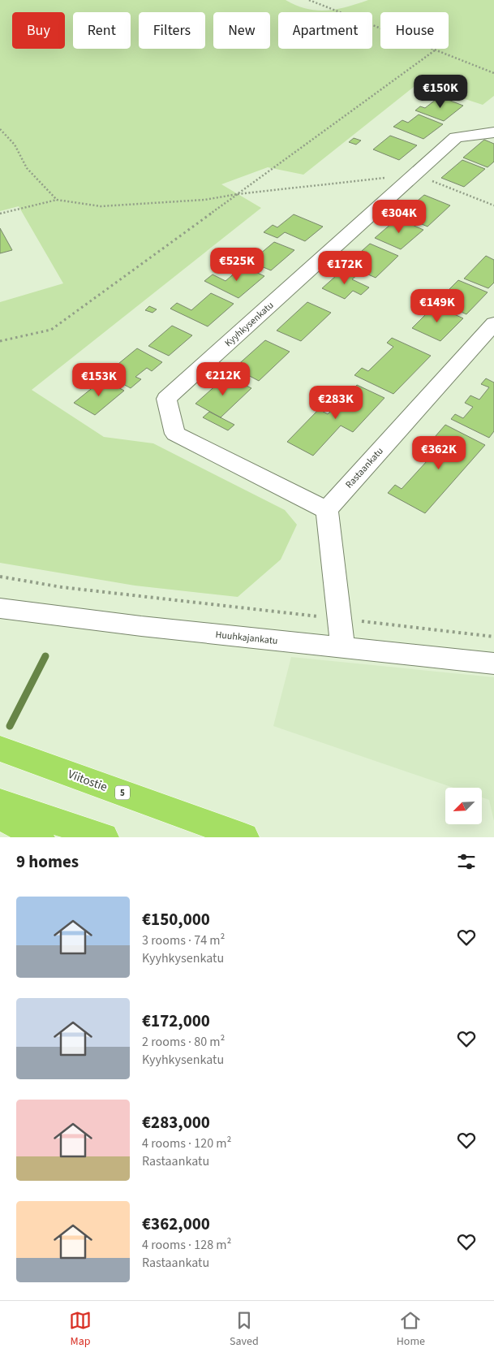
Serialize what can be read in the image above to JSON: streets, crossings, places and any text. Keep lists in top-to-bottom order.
{
  "streets": {
    "highway": ["Viitostie", "5"],
    "street": ["Kyyhkysenkatu", "Rastaankatu", "Huuhkajankatu"]
  },
  "crossings": [
    ["Kyyhkysenkatu", "Rastaankatu"]
  ],
  "north": "bottom left",
  "page": {
    "chip": [
      "Buy",
      "Rent",
      "Filters",
      "New",
      "Apartment",
      "House"
    ],
    "price": [
      "€150K",
      "€304K",
      "€525K",
      "€172K",
      "€149K",
      "€212K",
      "€153K",
      "€283K",
      "€362K"
    ],
    "heading": "9 homes",
    "list": [
      {
        "name": "€150,000",
        "note": "3 rooms · 74 m² · Kyyhkysenkatu"
      },
      {
        "name": "€172,000",
        "note": "2 rooms · 80 m² · Kyyhkysenkatu"
      },
      {
        "name": "€283,000",
        "note": "4 rooms · 120 m² · Rastaankatu"
      },
      {
        "name": "€362,000",
        "note": "4 rooms · 128 m² · Rastaankatu"
      }
    ],
    "tabs": ["Map", "Saved", "Home"]
  }
}
